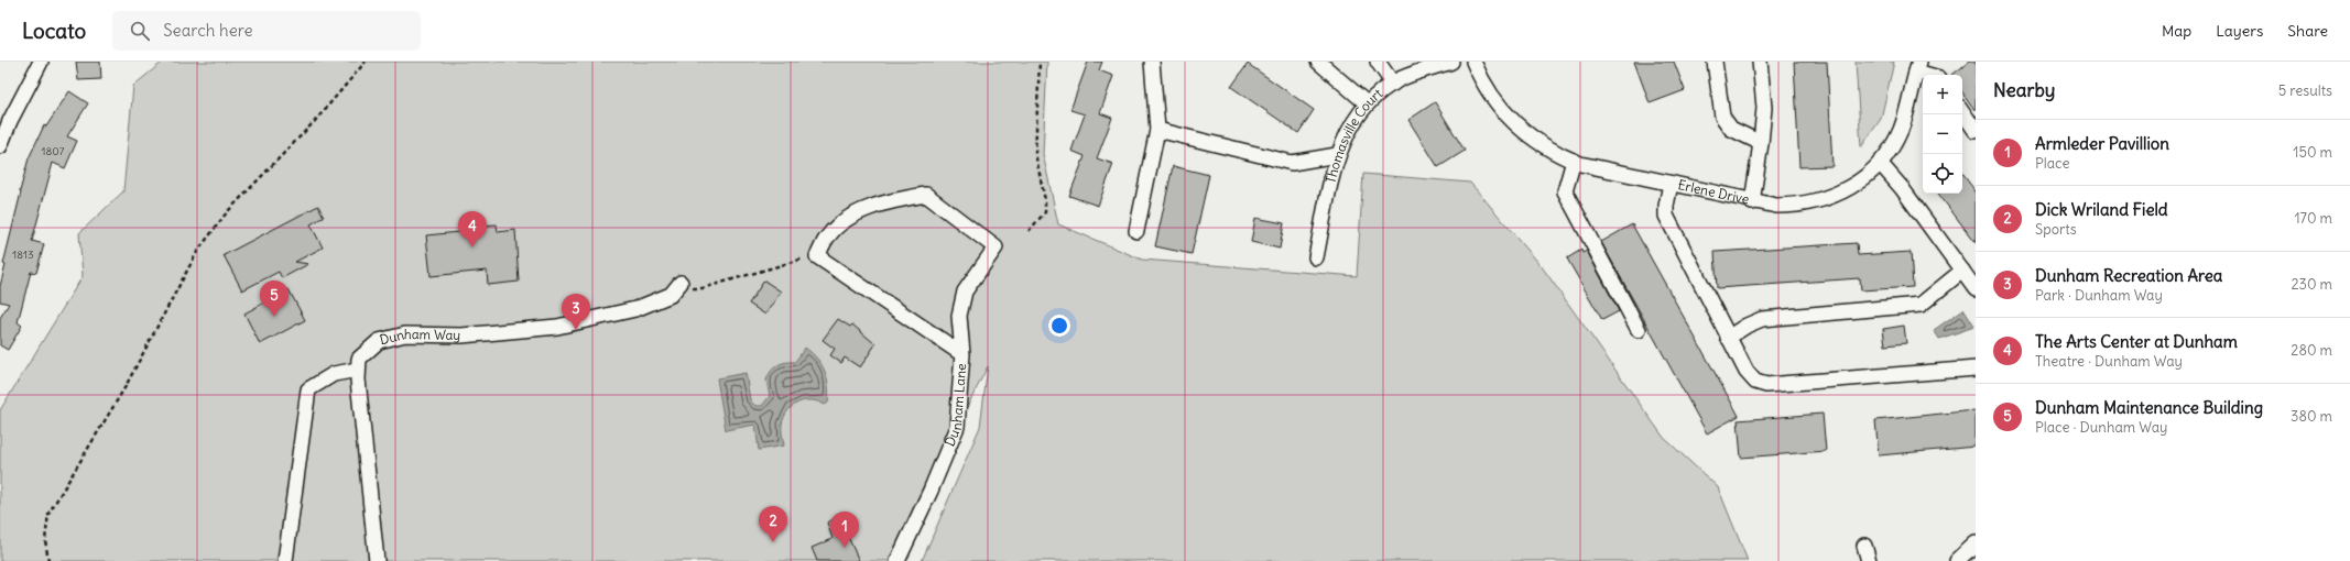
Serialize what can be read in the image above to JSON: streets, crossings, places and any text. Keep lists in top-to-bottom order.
{
  "streets": {
    "street": [
      "Thomasville Court",
      "Erlene Drive",
      "Dunham Way",
      "Dunham Lane"
    ]
  },
  "house_numbers": ["1807", "1813"],
  "page": {
    "header": "Locato",
    "search": "Search here",
    "nav": ["Map", "Layers", "Share"],
    "heading": ["Nearby", "5 results"],
    "map_buttons": ["+", "−"],
    "list": [
      {
        "mark": "1",
        "name": "Armleder Pavillion",
        "note": "Place",
        "value": "150 m"
      },
      {
        "mark": "2",
        "name": "Dick Wriland Field",
        "note": "Sports",
        "value": "170 m"
      },
      {
        "mark": "3",
        "name": "Dunham Recreation Area",
        "note": "Park · Dunham Way",
        "value": "230 m"
      },
      {
        "mark": "4",
        "name": "The Arts Center at Dunham",
        "note": "Theatre · Dunham Way",
        "value": "280 m"
      },
      {
        "mark": "5",
        "name": "Dunham Maintenance Building",
        "note": "Place · Dunham Way",
        "value": "380 m"
      }
    ],
    "pins": [
      "4",
      "5",
      "3",
      "2",
      "1"
    ]
  }
}
